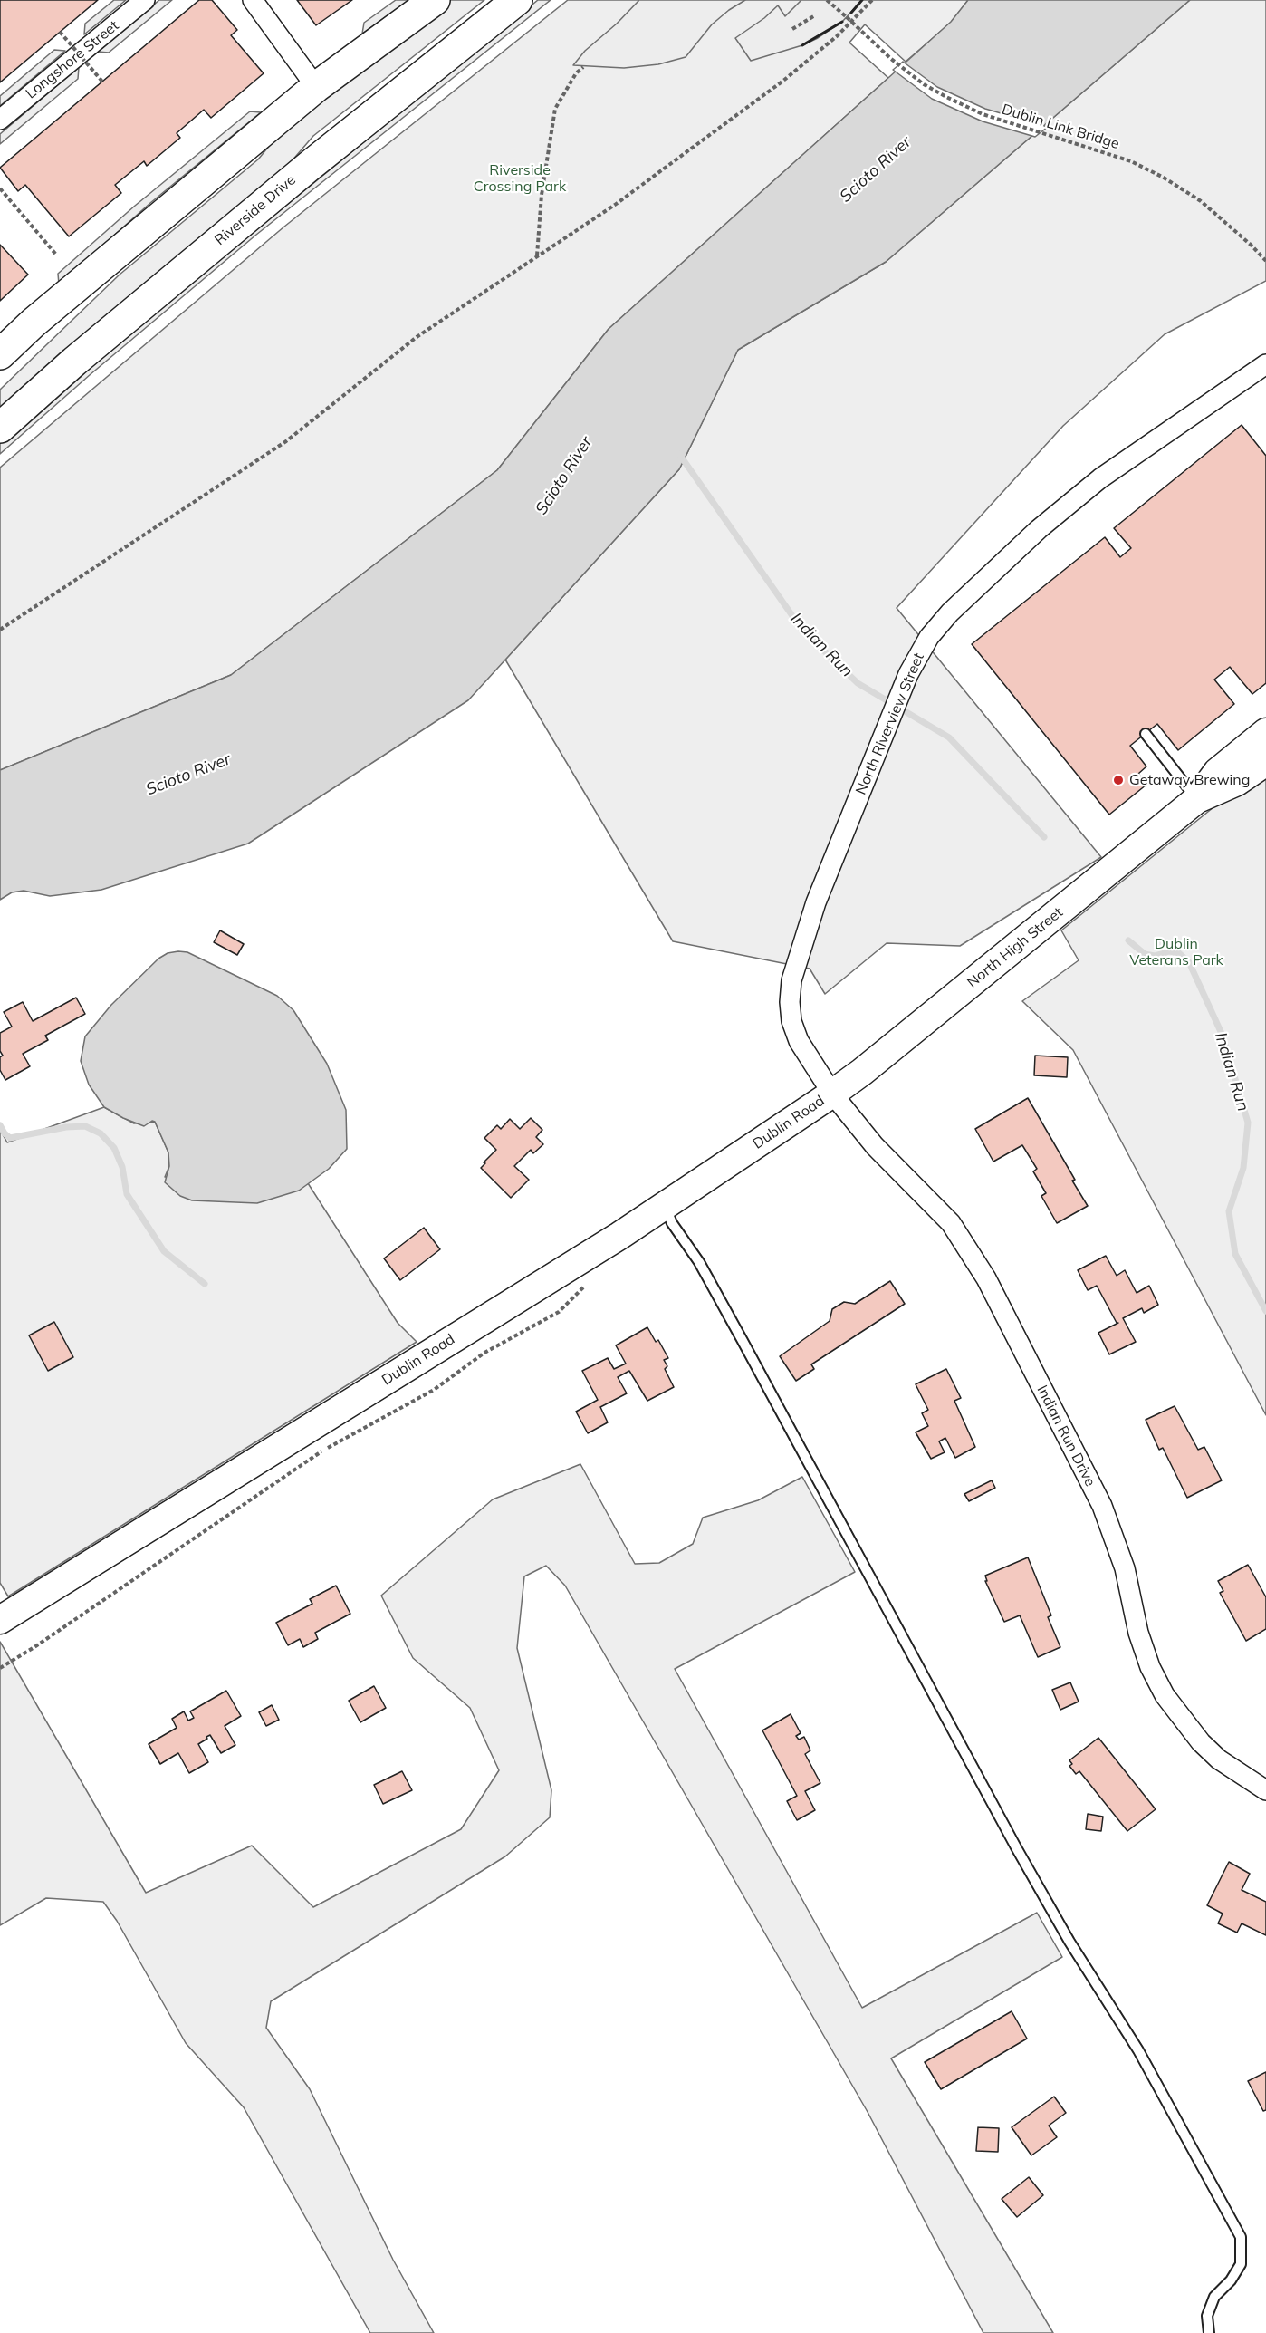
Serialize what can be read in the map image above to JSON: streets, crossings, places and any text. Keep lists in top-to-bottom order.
{
  "streets": {
    "main road": ["Riverside Drive", "North High Street", "Dublin Road"],
    "street": ["Longshore Street", "North Riverview Street", "Indian Run Drive"],
    "path": ["Dublin Link Bridge"]
  },
  "crossings": [
    ["North Riverview Street", "North High Street"],
    ["North Riverview Street", "Dublin Road"],
    ["North Riverview Street", "Indian Run Drive"],
    ["North High Street", "Dublin Road"],
    ["North High Street", "Indian Run Drive"],
    ["Dublin Road", "Indian Run Drive"]
  ],
  "water": ["Scioto River", "Indian Run"],
  "parks": ["Riverside Crossing Park", "Dublin Veterans Park"],
  "places": ["Getaway Brewing"]
}
